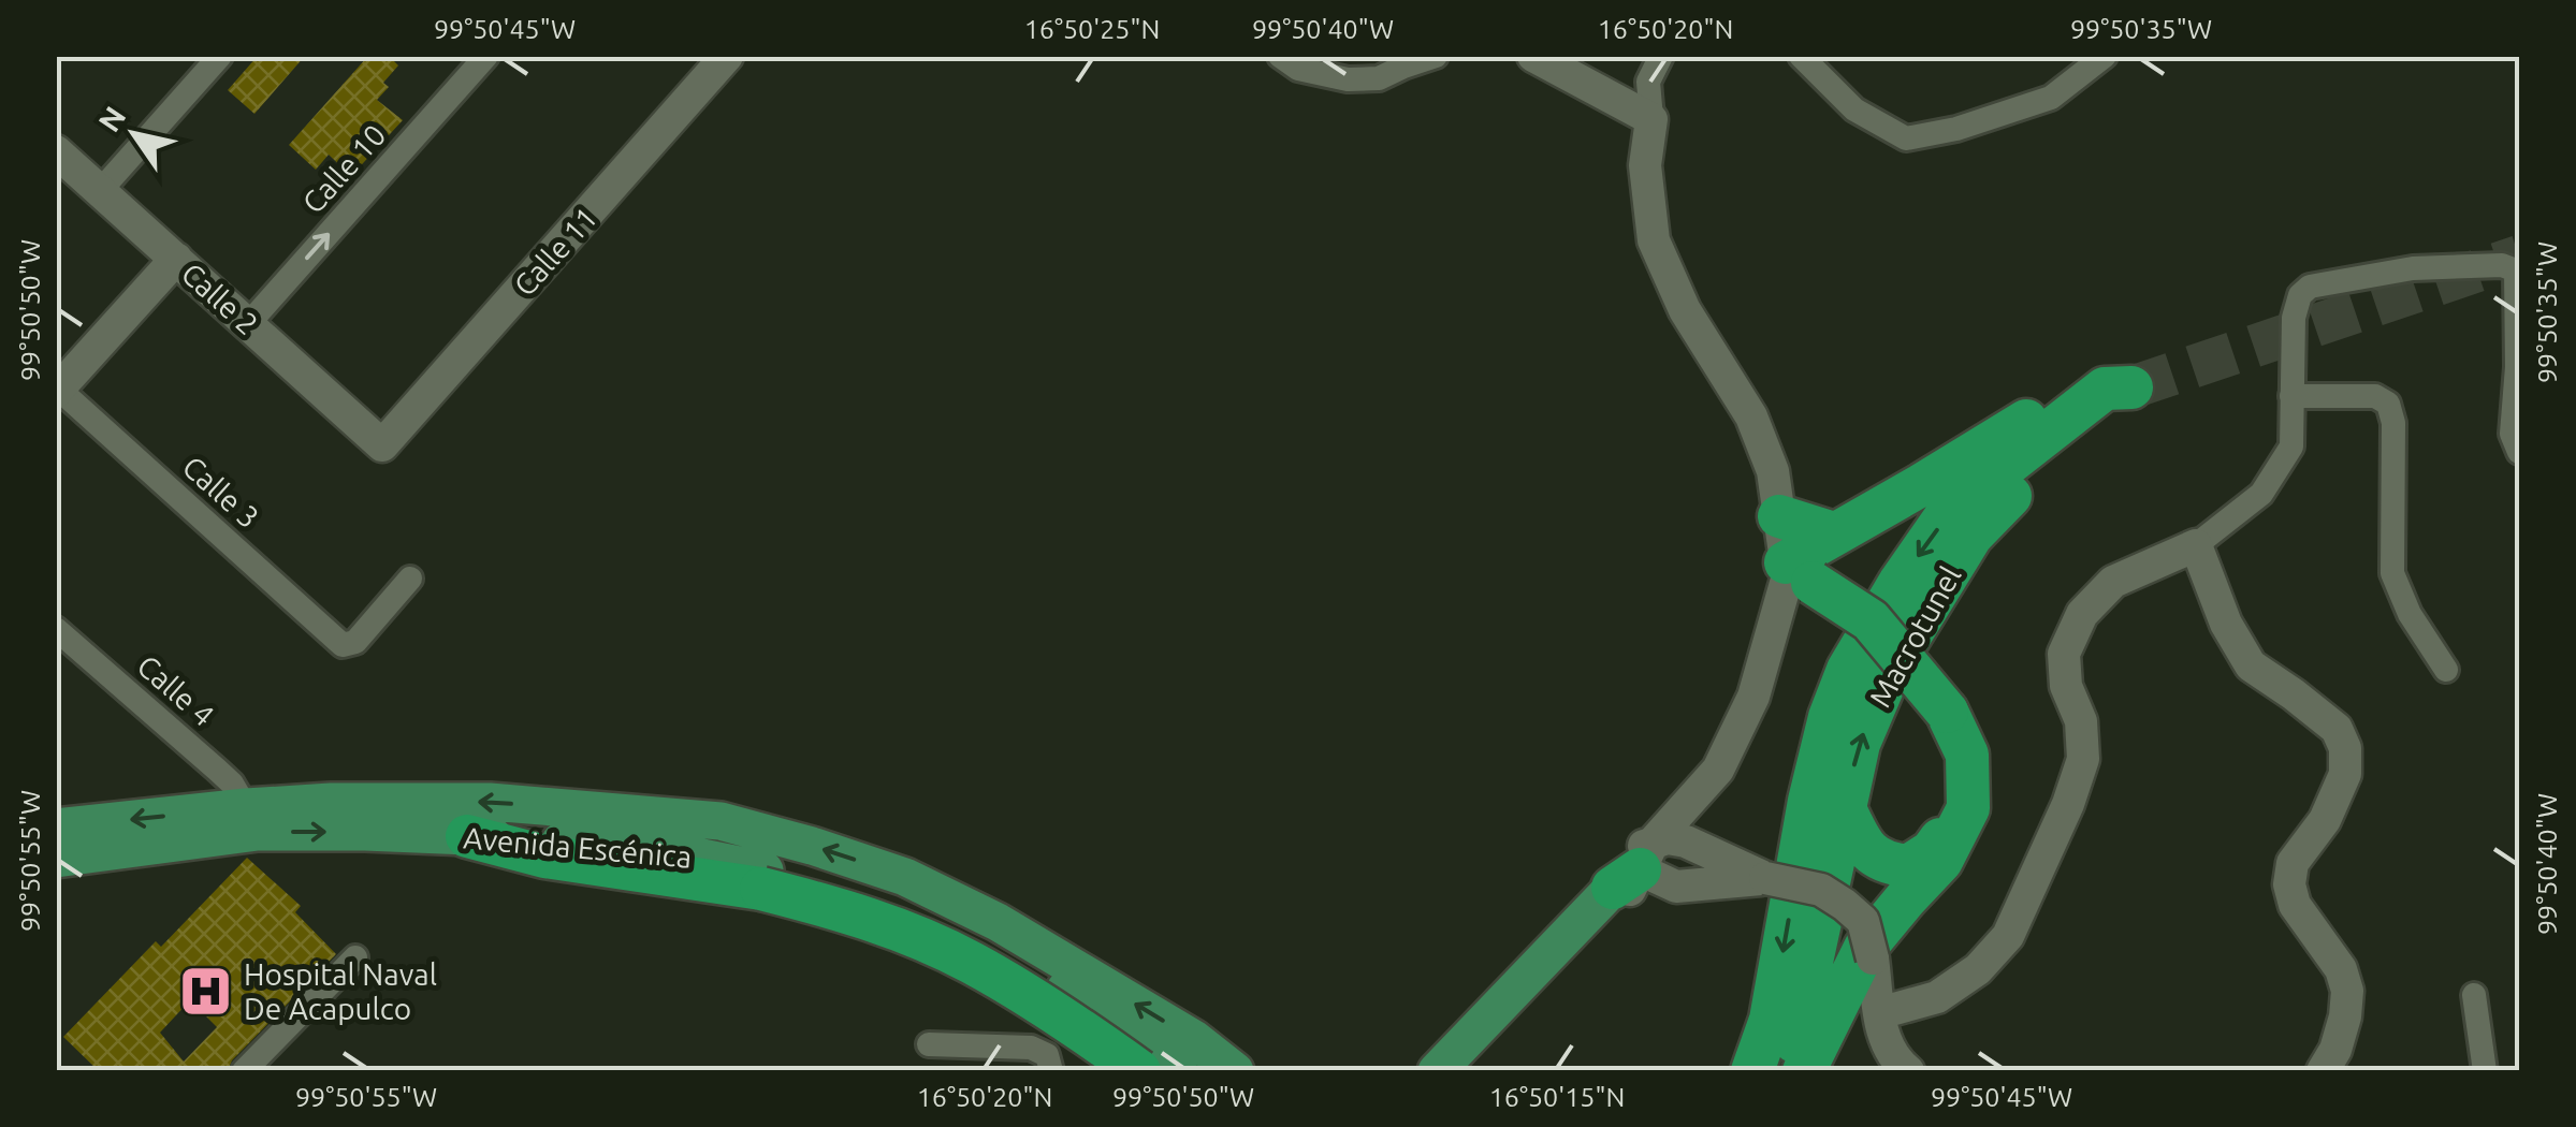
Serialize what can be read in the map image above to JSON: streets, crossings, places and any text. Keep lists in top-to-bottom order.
{
  "streets": {
    "highway": ["Macrotunel"],
    "main road": ["Avenida Escénica"],
    "street": [
      "Calle 10",
      "Calle 11",
      "Calle 2",
      "Calle 3",
      "Calle 4"
    ]
  },
  "crossings": [
    ["Calle 10", "Calle 2"],
    ["Calle 11", "Calle 2"]
  ],
  "places": {
    "hospital": ["Hospital Naval De Acapulco"]
  },
  "north": "top left",
  "coordinates": [
    "99°50'45\"W",
    "16°50'25\"N",
    "99°50'40\"W",
    "16°50'20\"N",
    "99°50'35\"W",
    "99°50'50\"W",
    "99°50'55\"W",
    "16°50'15\"N"
  ]
}
